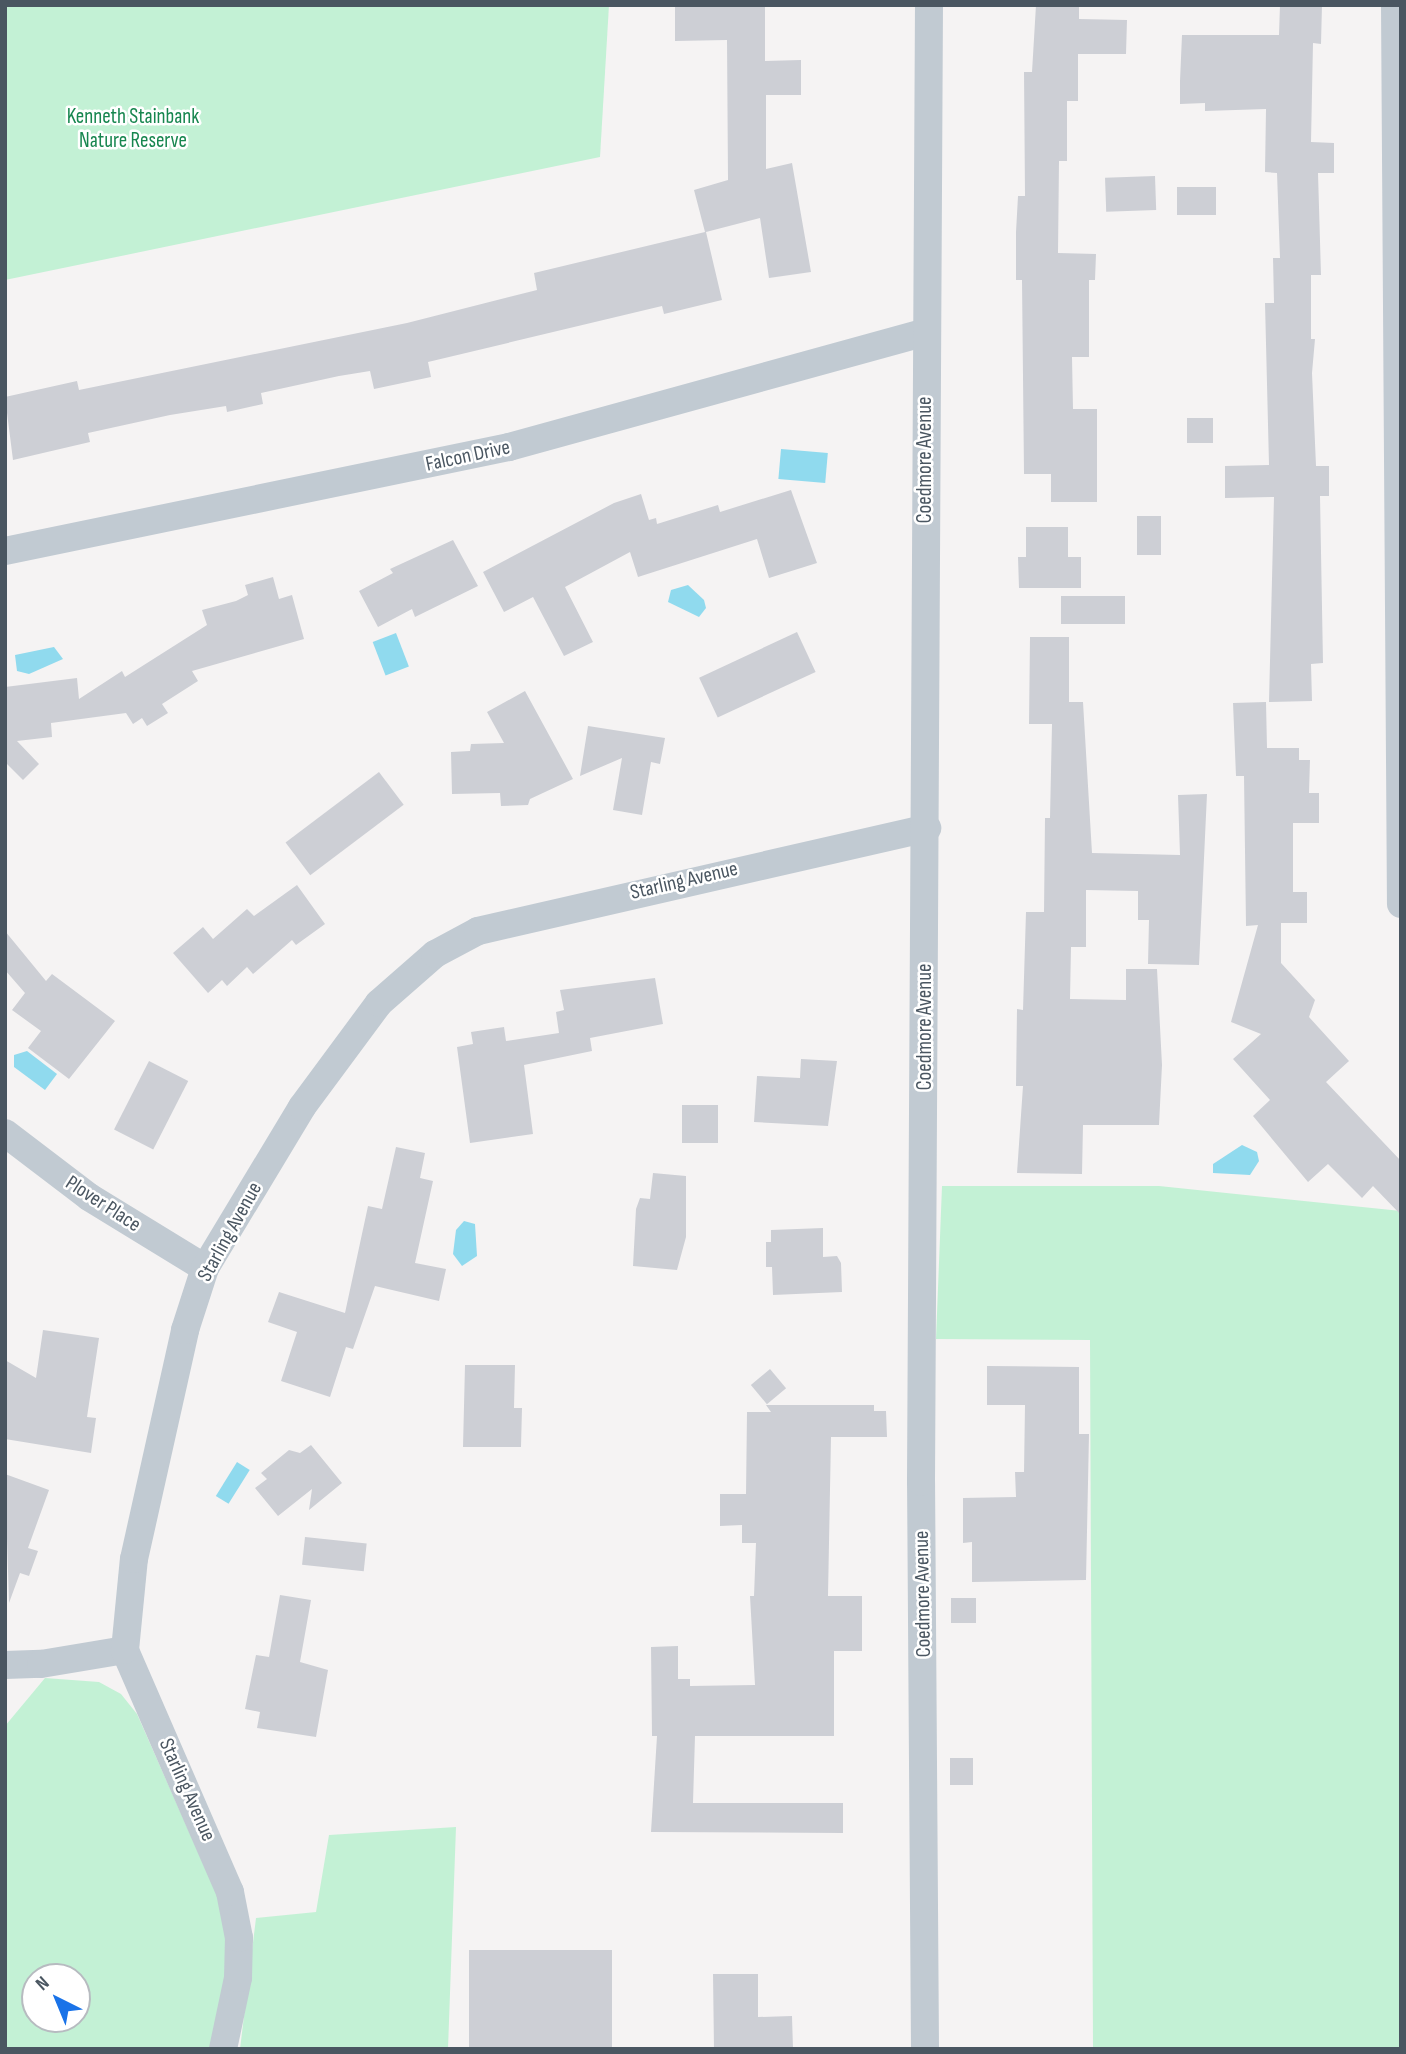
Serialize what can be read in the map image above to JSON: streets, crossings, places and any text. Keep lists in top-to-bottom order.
{
  "streets": {
    "street": [
      "Falcon Drive",
      "Coedmore Avenue",
      "Starling Avenue",
      "Plover Place"
    ]
  },
  "crossings": [
    ["Falcon Drive", "Coedmore Avenue"],
    ["Coedmore Avenue", "Starling Avenue"],
    ["Starling Avenue", "Plover Place"]
  ],
  "parks": ["Kenneth Stainbank Nature Reserve"],
  "north": "top left"
}
